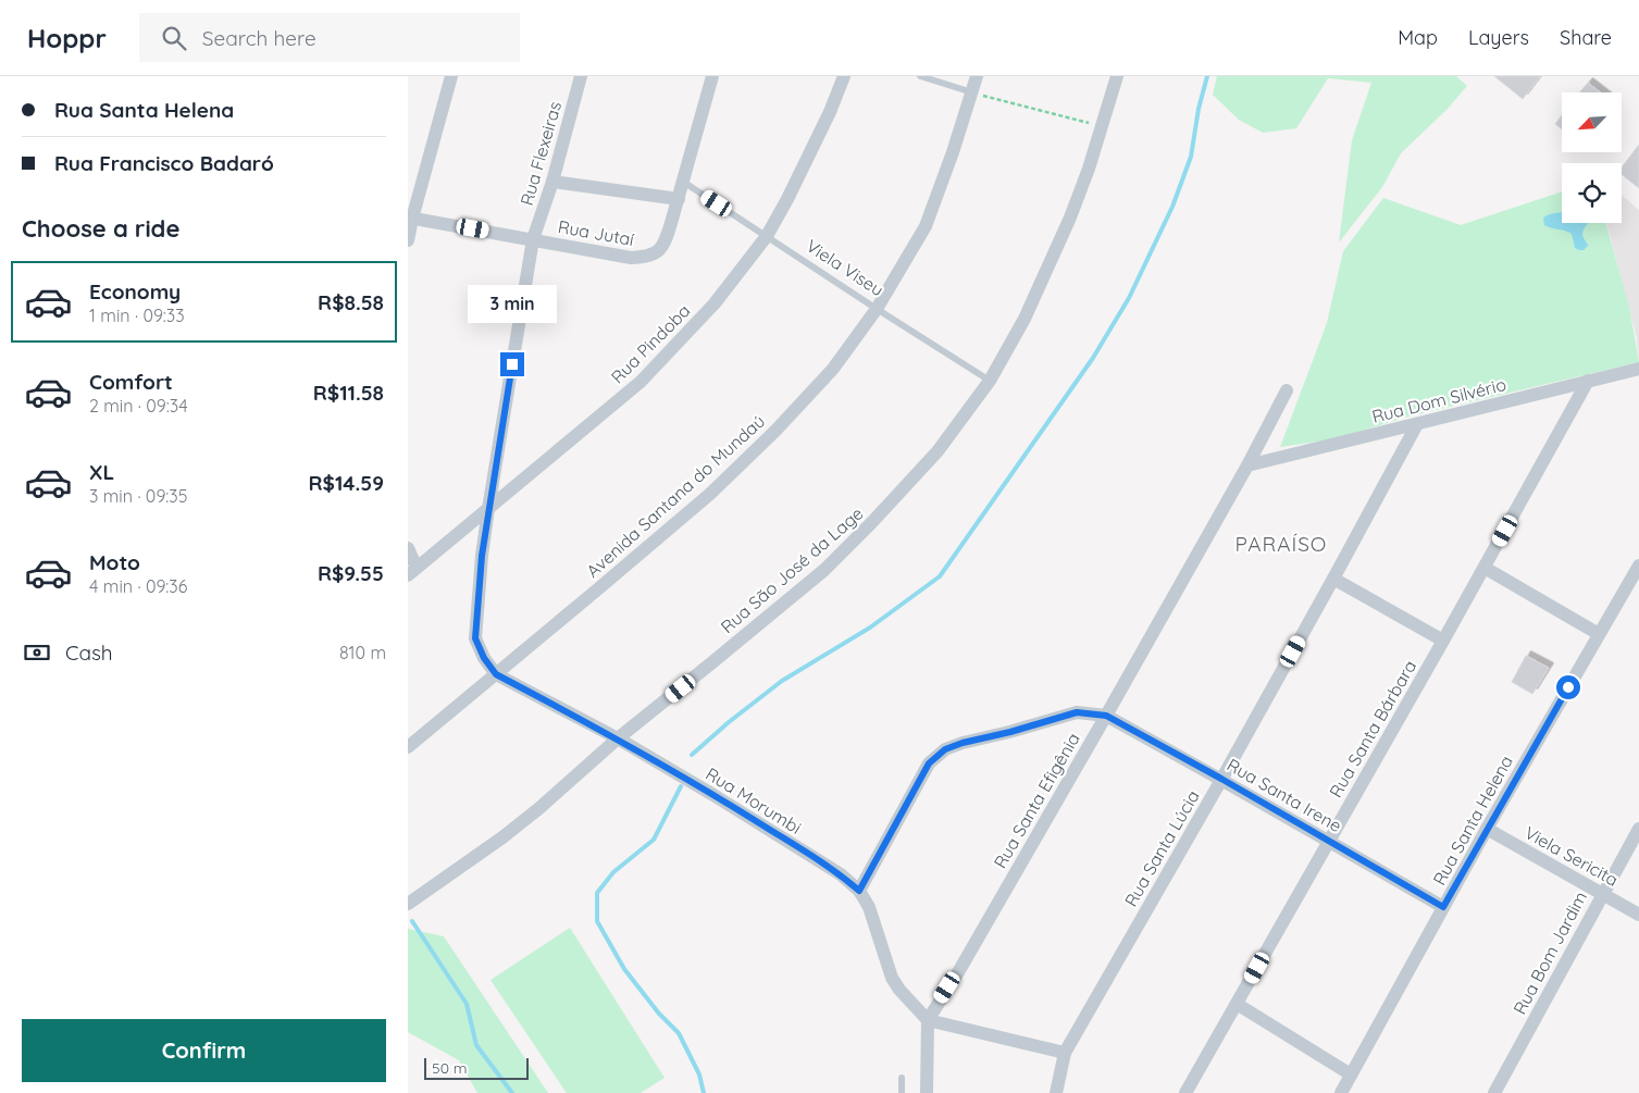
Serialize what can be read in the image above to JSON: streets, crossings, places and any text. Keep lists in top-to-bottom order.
{
  "streets": {
    "street": [
      "Rua Flexeiras",
      "Rua Jutaí",
      "Rua Pindoba",
      "Rua Dom Silvério",
      "Avenida Santana do Mundaú",
      "Rua São José da Lage",
      "Rua Santa Bárbara",
      "Rua Santa Irene",
      "Rua Morumbi",
      "Rua Santa Efigênia",
      "Rua Santa Helena",
      "Rua Santa Lúcia",
      "Viela Sericita",
      "Rua Bom Jardim"
    ],
    "lane": ["Viela Viseu"]
  },
  "crossings": [
    ["Rua Flexeiras", "Rua Jutaí"],
    ["Rua Flexeiras", "Rua Pindoba"],
    ["Rua Flexeiras", "Avenida Santana do Mundaú"],
    ["Rua Flexeiras", "Rua Morumbi"],
    ["Rua Jutaí", "Viela Viseu"],
    ["Viela Viseu", "Rua Pindoba"],
    ["Viela Viseu", "Avenida Santana do Mundaú"],
    ["Viela Viseu", "Rua São José da Lage"],
    ["Rua Dom Silvério", "Rua Santa Bárbara"],
    ["Rua Dom Silvério", "Rua Santa Efigênia"],
    ["Rua Dom Silvério", "Rua Santa Lúcia"],
    ["Avenida Santana do Mundaú", "Rua Morumbi"],
    ["Rua São José da Lage", "Rua Morumbi"],
    ["Rua Santa Bárbara", "Rua Santa Irene"],
    ["Rua Santa Irene", "Rua Santa Efigênia"],
    ["Rua Santa Irene", "Rua Santa Helena"],
    ["Rua Santa Irene", "Rua Santa Lúcia"],
    ["Rua Morumbi", "Rua Santa Efigênia"],
    ["Rua Santa Helena", "Viela Sericita"],
    ["Viela Sericita", "Rua Bom Jardim"]
  ],
  "districts": ["PARAÍSO"],
  "scale_bar": "50 m",
  "north": "bottom left",
  "page": {
    "header": "Hoppr",
    "search": "Search here",
    "nav": ["Map", "Layers", "Share"],
    "banner": ["Rua Santa Helena", "Rua Francisco Badaró"],
    "heading": "Choose a ride",
    "list": [
      {
        "name": "Economy",
        "note": "1 min · 09:33",
        "value": "R$8.58"
      },
      {
        "name": "Comfort",
        "note": "2 min · 09:34",
        "value": "R$11.58"
      },
      {
        "name": "XL",
        "note": "3 min · 09:35",
        "value": "R$14.59"
      },
      {
        "name": "Moto",
        "note": "4 min · 09:36",
        "value": "R$9.55"
      }
    ],
    "bubble": "3 min",
    "pay": ["Cash", "810 m"],
    "buttons": "Confirm",
    "scale": "50 m"
  }
}
